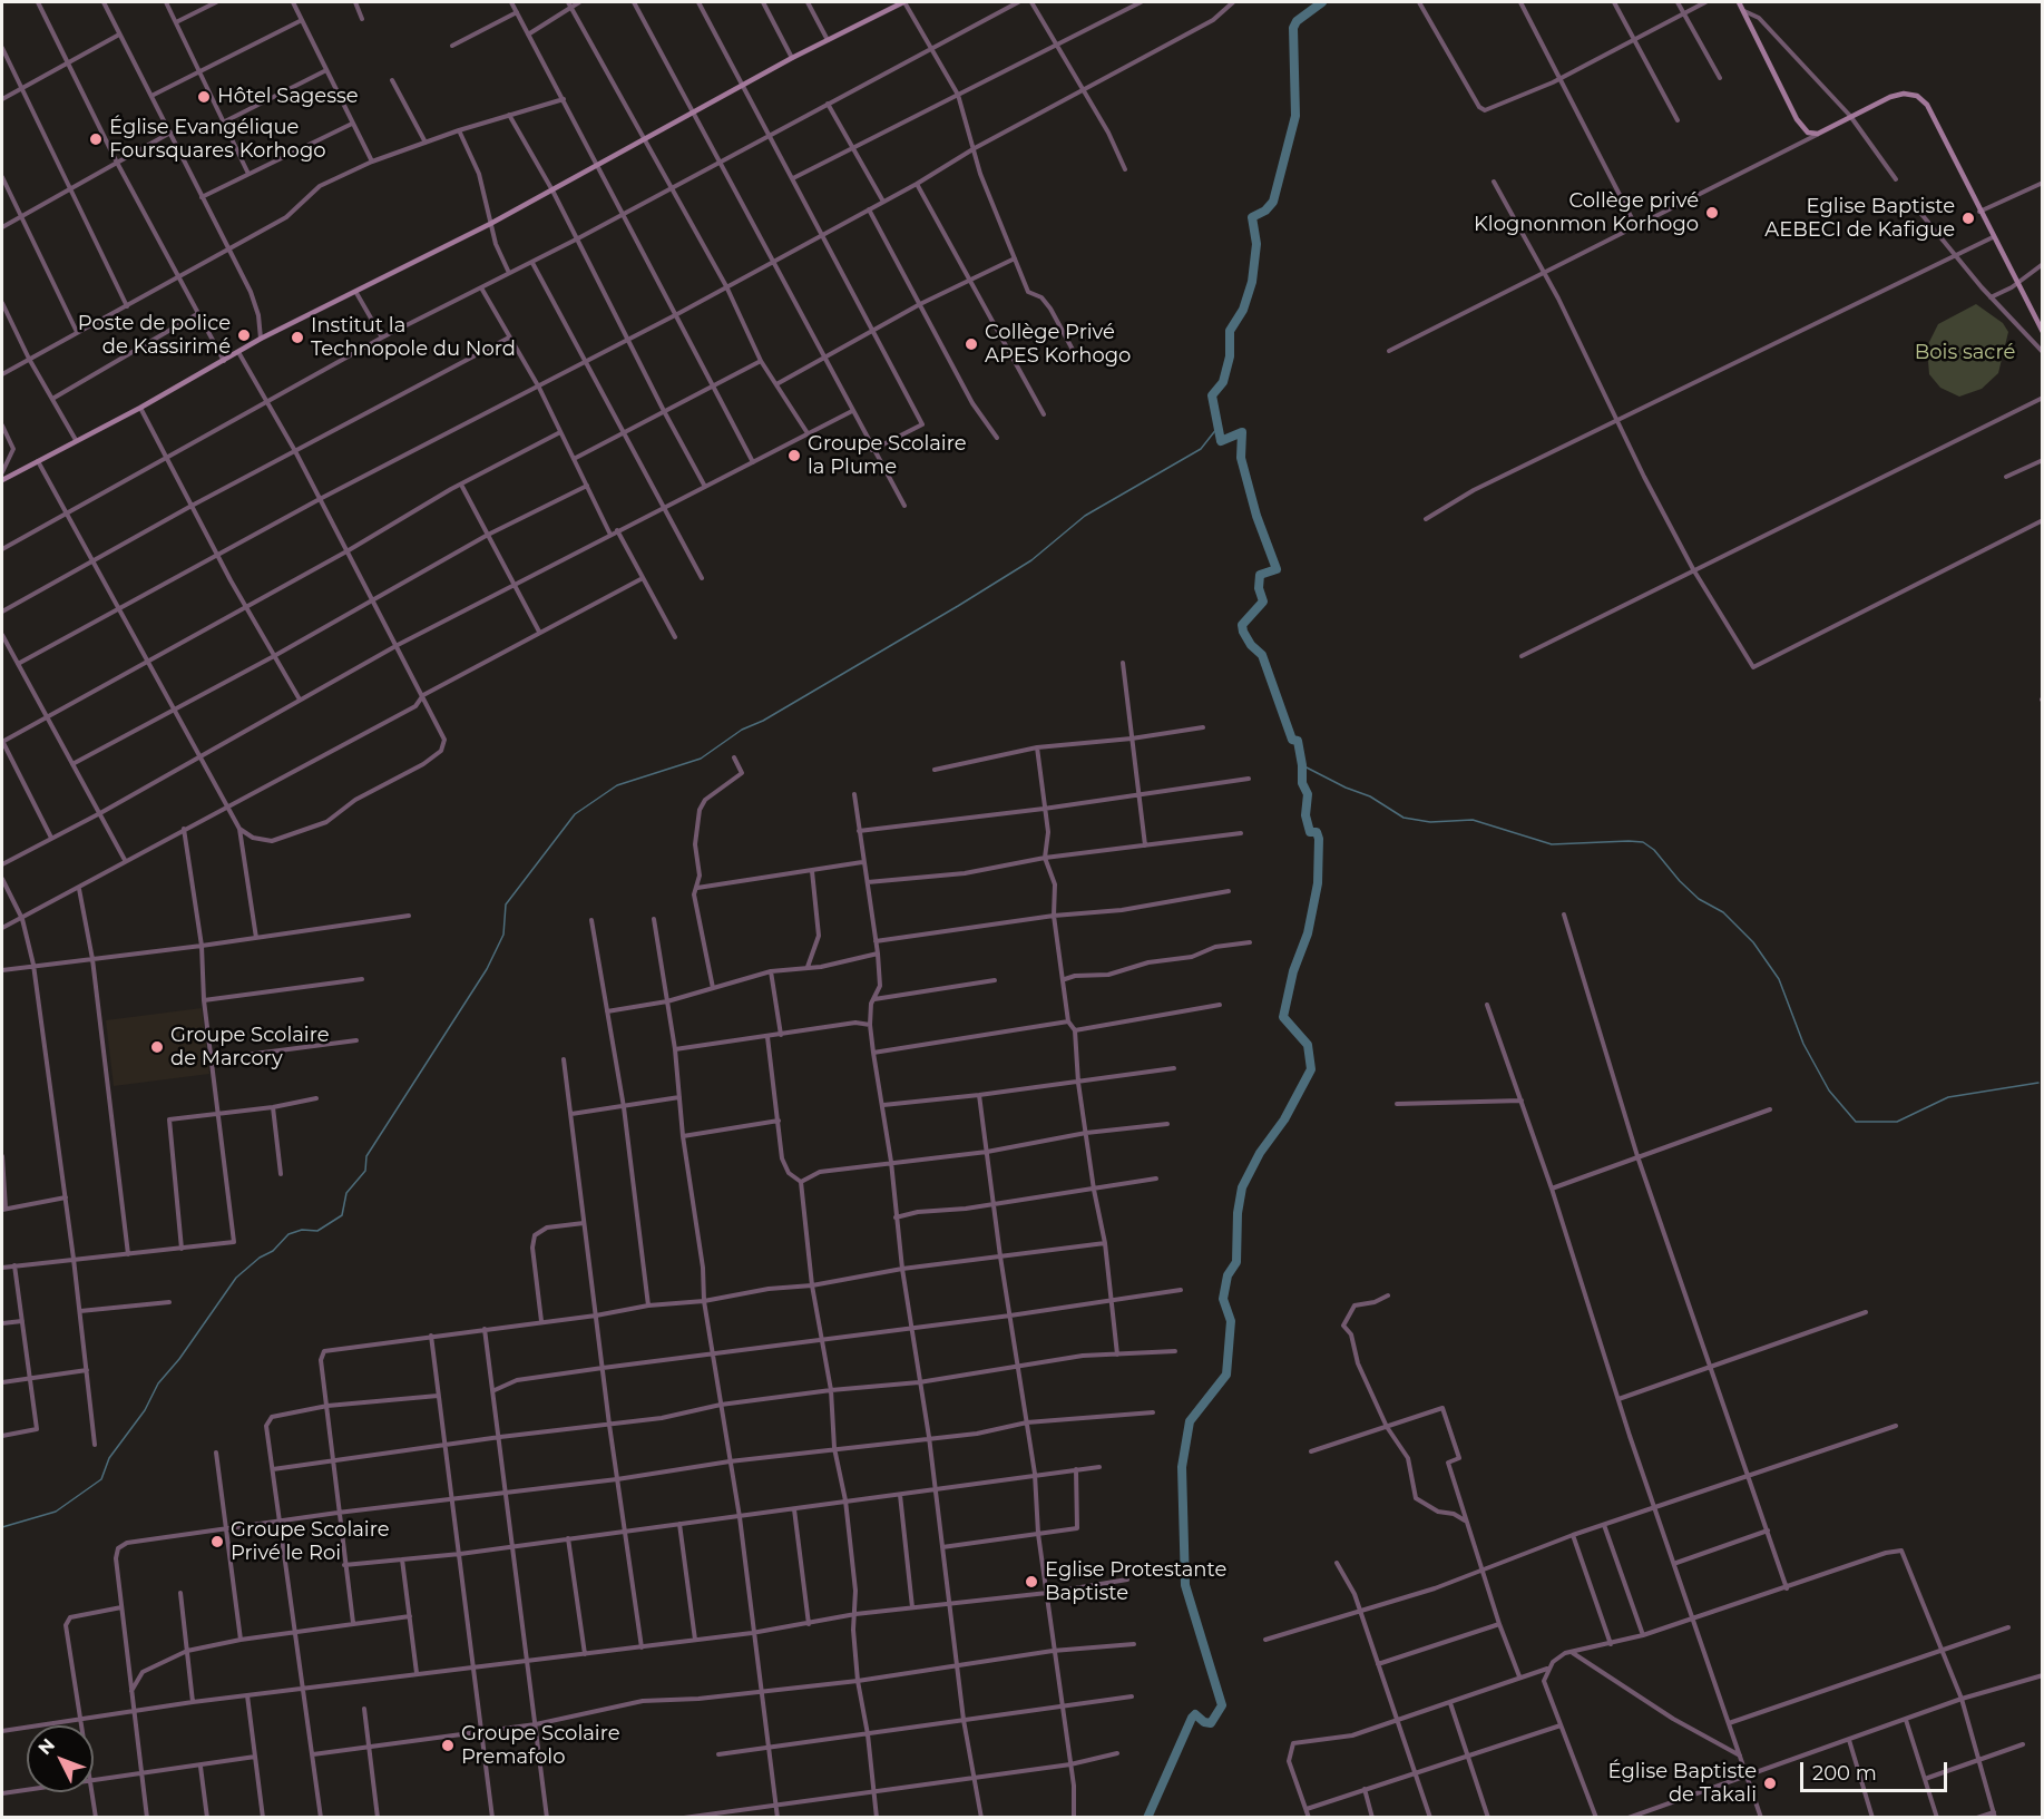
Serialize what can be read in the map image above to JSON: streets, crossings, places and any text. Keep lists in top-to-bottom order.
{
  "parks": ["Bois sacré"],
  "places": [
    "Hôtel Sagesse",
    "Église Evangélique Foursquares Korhogo",
    "Collège privé Klognonmon Korhogo",
    "Eglise Baptiste AEBECI de Kafigue",
    "Poste de police de Kassirimé",
    "Institut la Technopole du Nord",
    "Collège Privé APES Korhogo",
    "Groupe Scolaire la Plume",
    "Groupe Scolaire de Marcory",
    "Groupe Scolaire Privé le Roi",
    "Eglise Protestante Baptiste",
    "Groupe Scolaire Premafolo",
    "Église Baptiste de Takali"
  ],
  "scale_bar": "200 m",
  "north": "top left"
}
